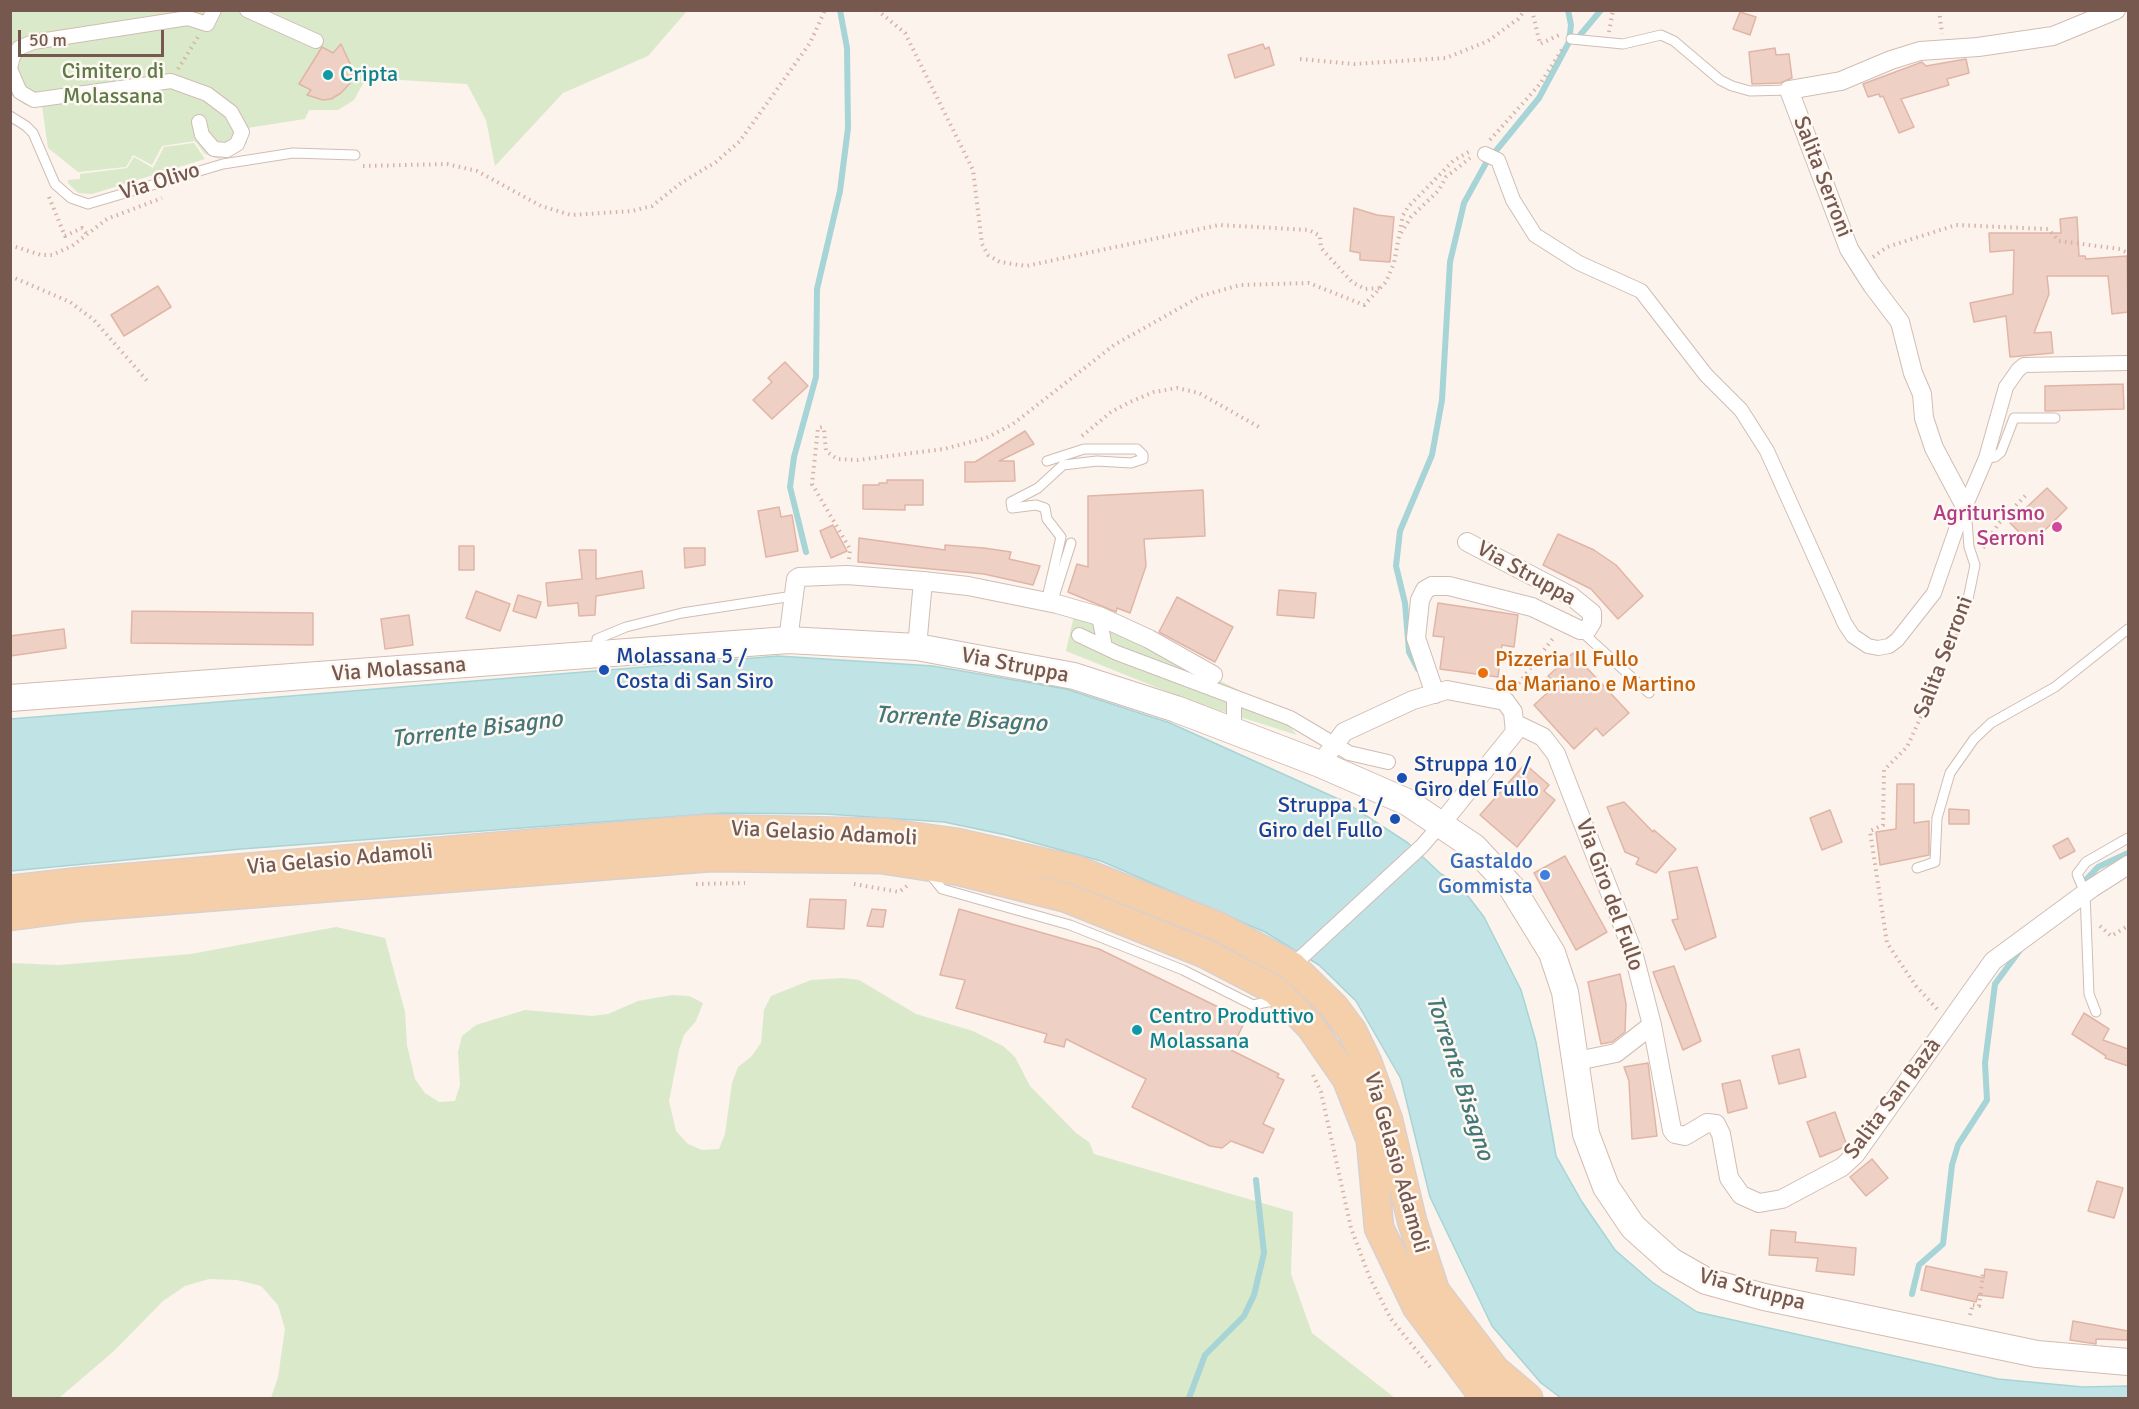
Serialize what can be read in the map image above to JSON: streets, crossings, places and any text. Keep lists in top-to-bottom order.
{
  "streets": {
    "main road": ["Via Struppa", "Via Molassana", "Via Gelasio Adamoli"],
    "street": ["Salita Serroni", "Via Giro del Fullo", "Salita San Bazà"],
    "lane": ["Via Olivo"]
  },
  "crossings": [
    ["Salita Serroni", "Salita San Bazà"],
    ["Via Struppa", "Via Molassana"],
    ["Via Giro del Fullo", "Salita San Bazà"]
  ],
  "water": ["Torrente Bisagno"],
  "parks": ["Cimitero di Molassana"],
  "places": [
    "Cripta",
    "Agriturismo Serroni",
    "Molassana 5 / Costa di San Siro",
    "Pizzeria Il Fullo da Mariano e Martino",
    "Struppa 10 / Giro del Fullo",
    "Struppa 1 / Giro del Fullo",
    "Gastaldo Gommista",
    "Centro Produttivo Molassana"
  ],
  "scale_bar": "50 m"
}
